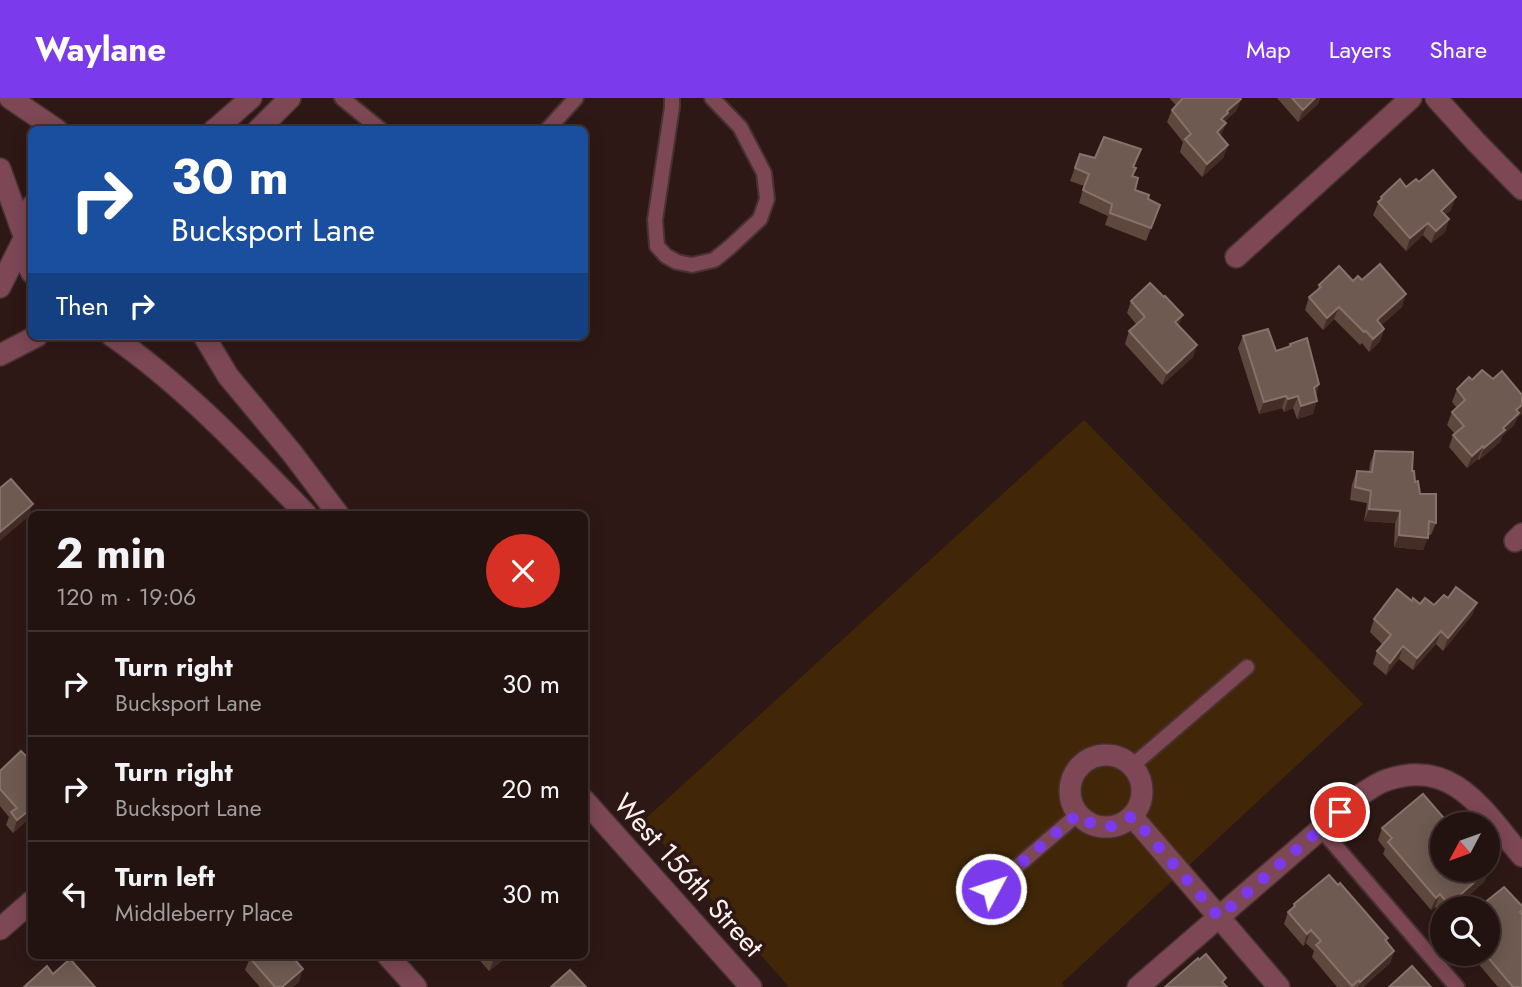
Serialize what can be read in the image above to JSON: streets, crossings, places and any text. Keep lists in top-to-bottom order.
{
  "streets": {
    "street": ["West 156th Street"]
  },
  "north": "bottom left",
  "page": {
    "header": "Waylane",
    "nav": ["Map", "Layers", "Share"],
    "turn": ["30 m", "Bucksport Lane"],
    "then": "Then",
    "heading": ["2 min", "120 m · 19:06"],
    "list": [
      {
        "name": "Turn right",
        "note": "Bucksport Lane",
        "value": "30 m"
      },
      {
        "name": "Turn right",
        "note": "Bucksport Lane",
        "value": "20 m"
      },
      {
        "name": "Turn left",
        "note": "Middleberry Place",
        "value": "30 m"
      }
    ]
  }
}
